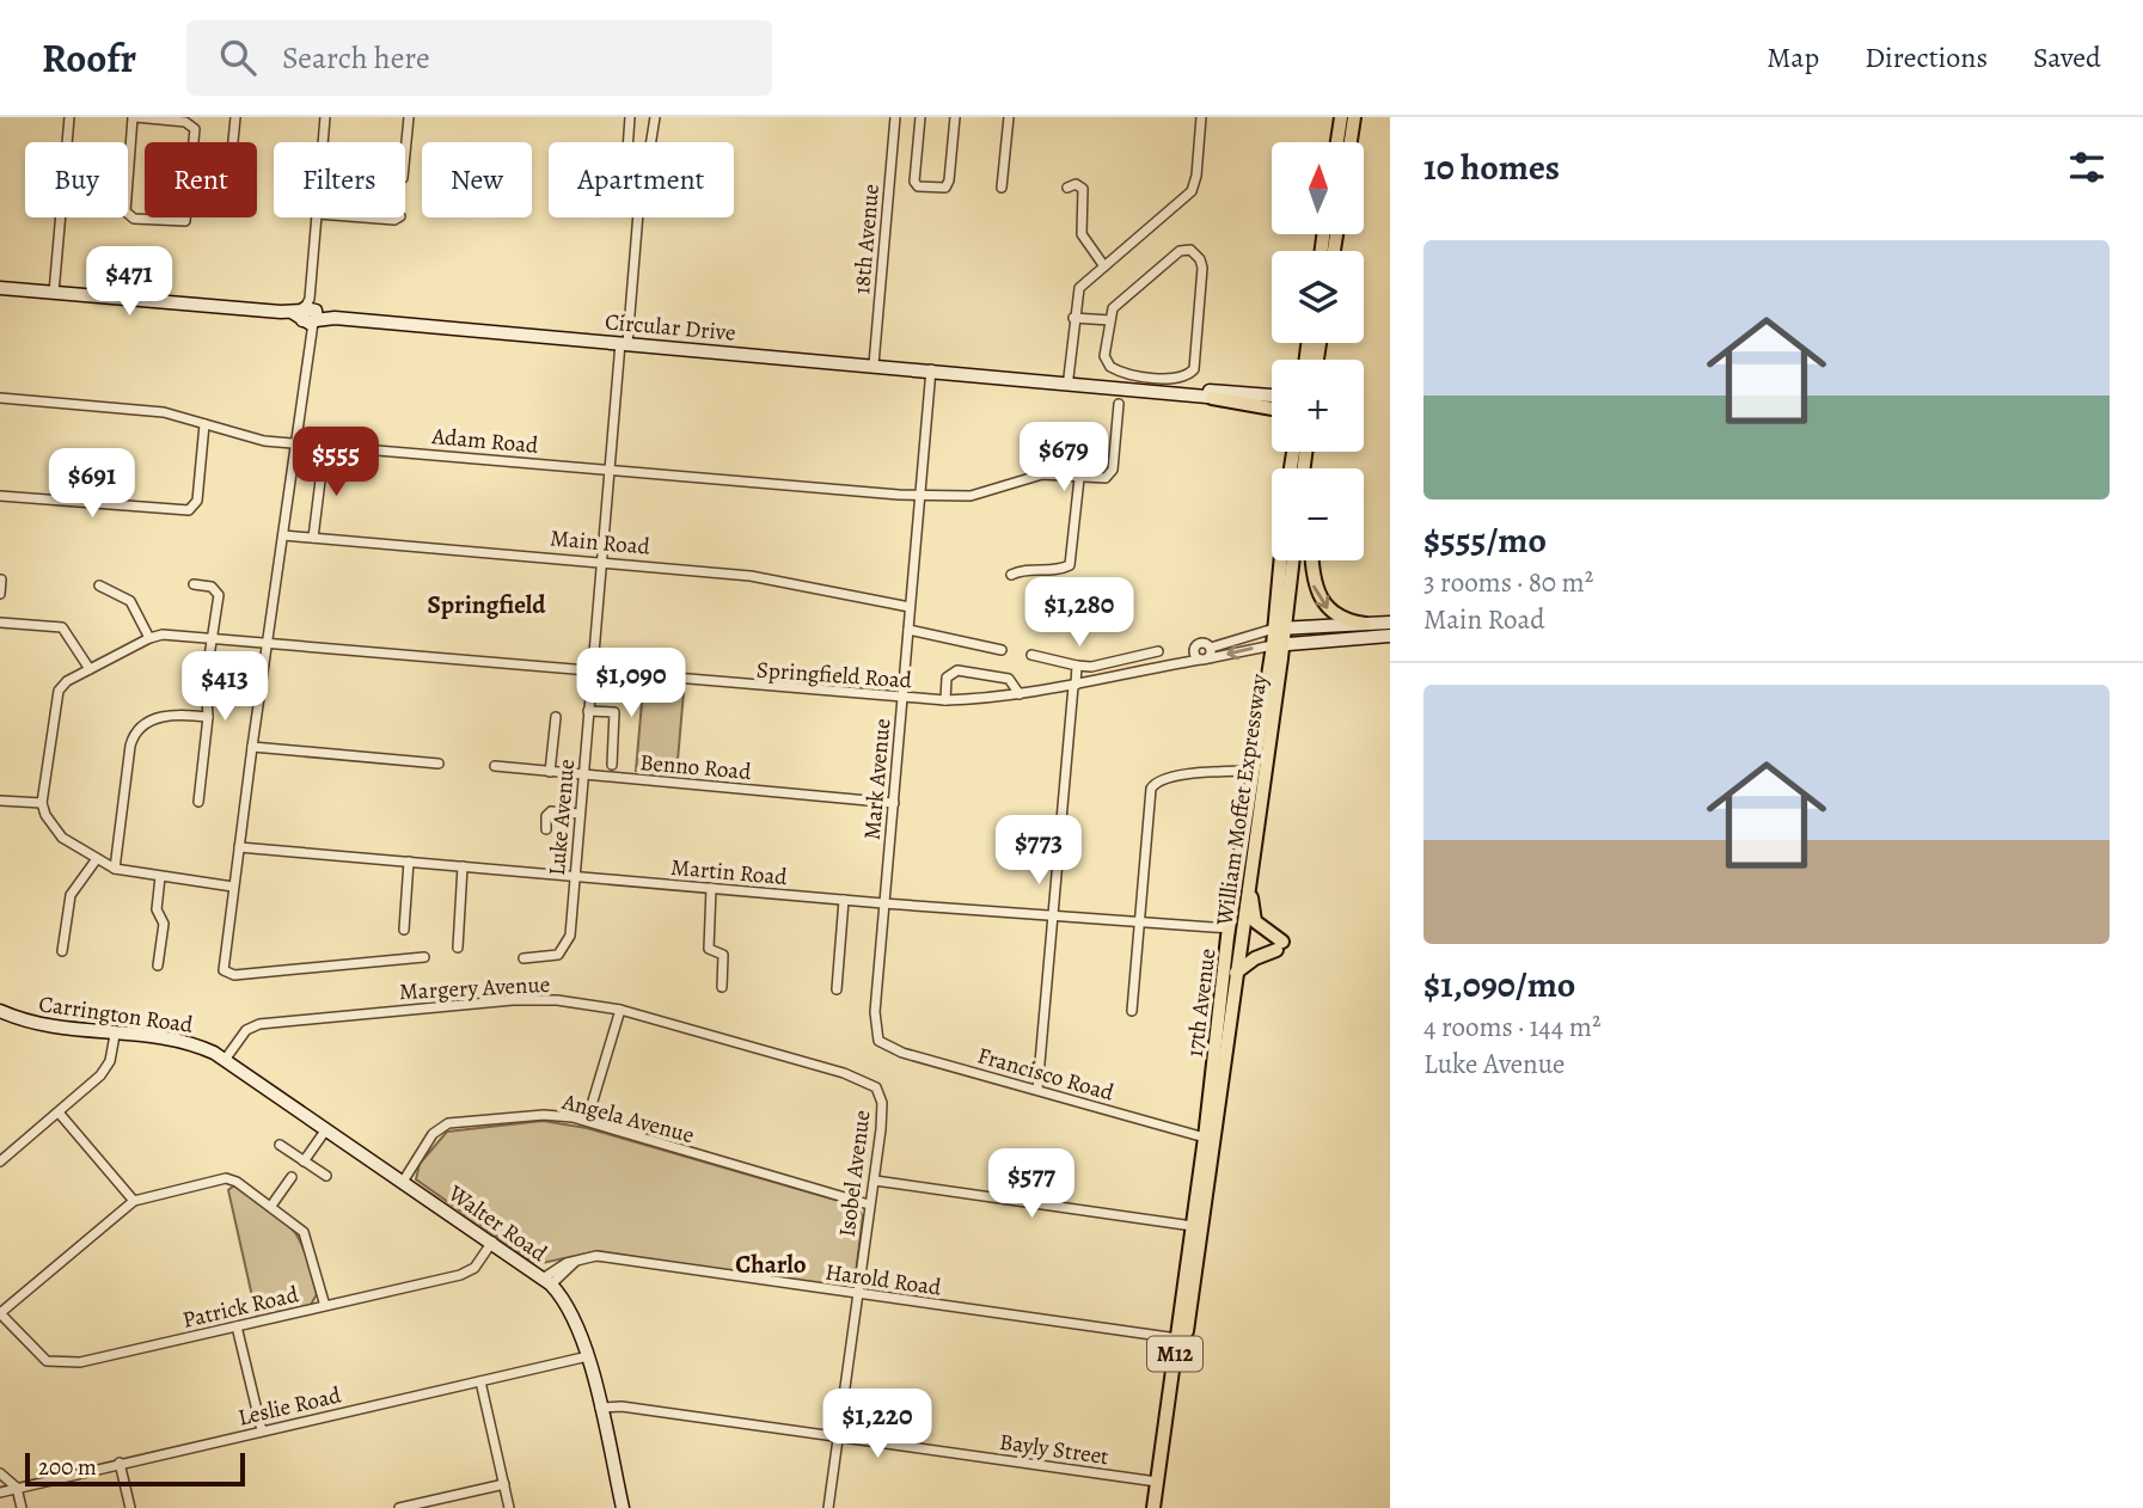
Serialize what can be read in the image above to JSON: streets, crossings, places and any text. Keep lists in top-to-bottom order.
{
  "streets": {
    "main road": ["William Moffet Expressway", "17th Avenue", "M12"],
    "street": [
      "18th Avenue",
      "Circular Drive",
      "Adam Road",
      "Main Road",
      "Springfield Road",
      "Benno Road",
      "Mark Avenue",
      "Luke Avenue",
      "Martin Road",
      "Margery Avenue",
      "Carrington Road",
      "Francisco Road",
      "Angela Avenue",
      "Isobel Avenue",
      "Walter Road",
      "Harold Road",
      "Patrick Road",
      "Leslie Road",
      "Bayly Street"
    ]
  },
  "crossings": [
    ["18th Avenue", "Circular Drive"],
    ["Circular Drive", "Mark Avenue"],
    ["Circular Drive", "Luke Avenue"],
    ["Adam Road", "Mark Avenue"],
    ["Adam Road", "Luke Avenue"],
    ["Main Road", "Mark Avenue"],
    ["Main Road", "Luke Avenue"],
    ["Springfield Road", "Mark Avenue"],
    ["Springfield Road", "William Moffet Expressway"],
    ["Springfield Road", "Luke Avenue"],
    ["Springfield Road", "17th Avenue"],
    ["Benno Road", "Mark Avenue"],
    ["Benno Road", "Luke Avenue"],
    ["Mark Avenue", "Martin Road"],
    ["Mark Avenue", "Francisco Road"],
    ["William Moffet Expressway", "Martin Road"],
    ["William Moffet Expressway", "17th Avenue"],
    ["Luke Avenue", "Martin Road"],
    ["Martin Road", "17th Avenue"],
    ["Margery Avenue", "Carrington Road"],
    ["Margery Avenue", "Isobel Avenue"],
    ["Margery Avenue", "Walter Road"],
    ["17th Avenue", "Francisco Road"],
    ["17th Avenue", "Harold Road"],
    ["17th Avenue", "M12"],
    ["17th Avenue", "Bayly Street"],
    ["Carrington Road", "Walter Road"],
    ["Angela Avenue", "Isobel Avenue"],
    ["Angela Avenue", "Walter Road"],
    ["Isobel Avenue", "Harold Road"],
    ["Isobel Avenue", "Bayly Street"],
    ["Walter Road", "Harold Road"],
    ["Walter Road", "Patrick Road"],
    ["Walter Road", "Leslie Road"],
    ["Walter Road", "Bayly Street"]
  ],
  "districts": ["Springfield", "Charlo"],
  "scale_bar": "200 m",
  "north": "top",
  "page": {
    "header": "Roofr",
    "search": "Search here",
    "nav": ["Map", "Directions", "Saved"],
    "heading": "10 homes",
    "map_buttons": ["+", "−"],
    "chip": [
      "Buy",
      "Rent",
      "Filters",
      "New",
      "Apartment"
    ],
    "list": [
      {
        "name": "$555/mo",
        "note": "3 rooms · 80 m² · Main Road"
      },
      {
        "name": "$1,090/mo",
        "note": "4 rooms · 144 m² · Luke Avenue"
      }
    ],
    "price": [
      "$471",
      "$679",
      "$555",
      "$691",
      "$1,280",
      "$1,090",
      "$413",
      "$773",
      "$577",
      "$1,220"
    ],
    "scale": "200 m"
  }
}
